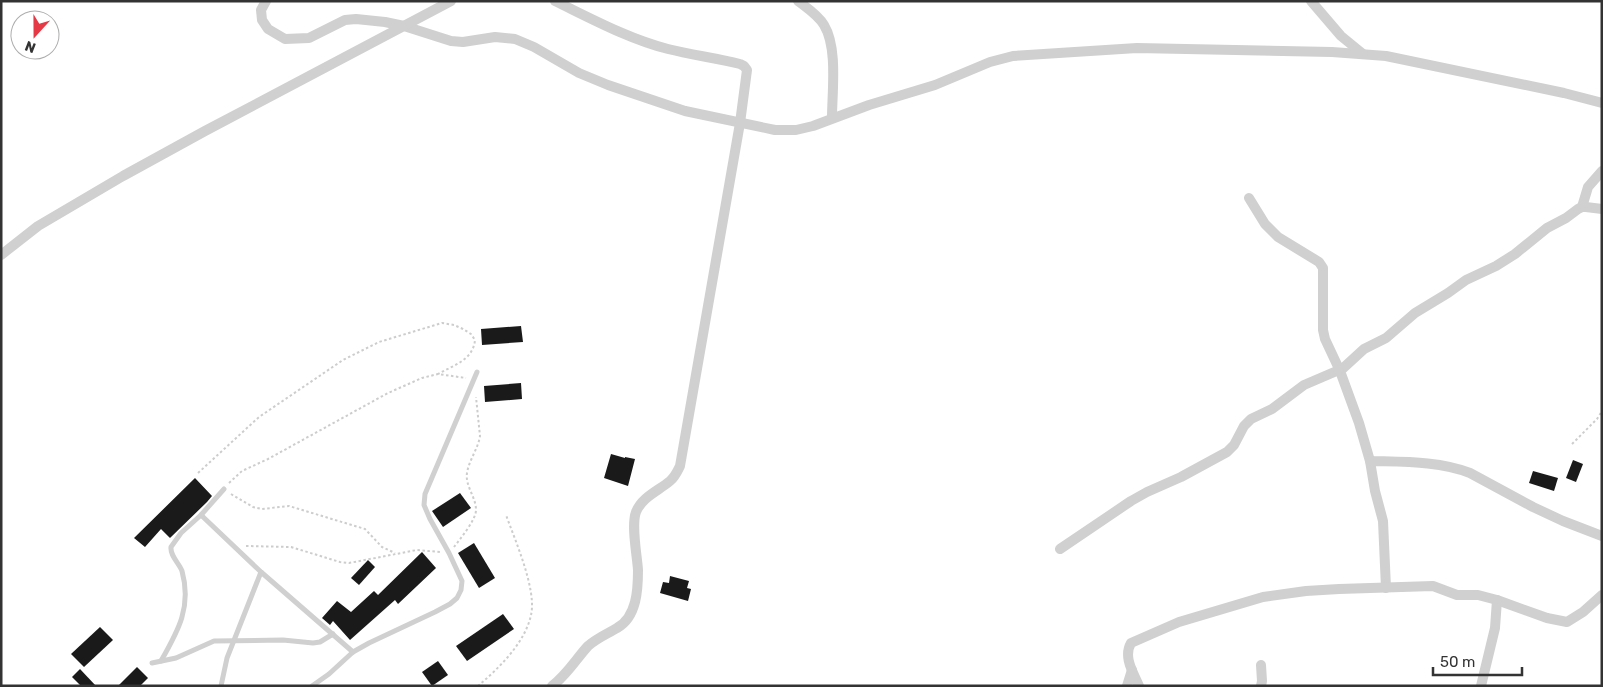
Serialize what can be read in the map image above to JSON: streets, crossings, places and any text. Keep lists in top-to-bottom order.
{
  "scale_bar": "50 m",
  "north": "bottom"
}
